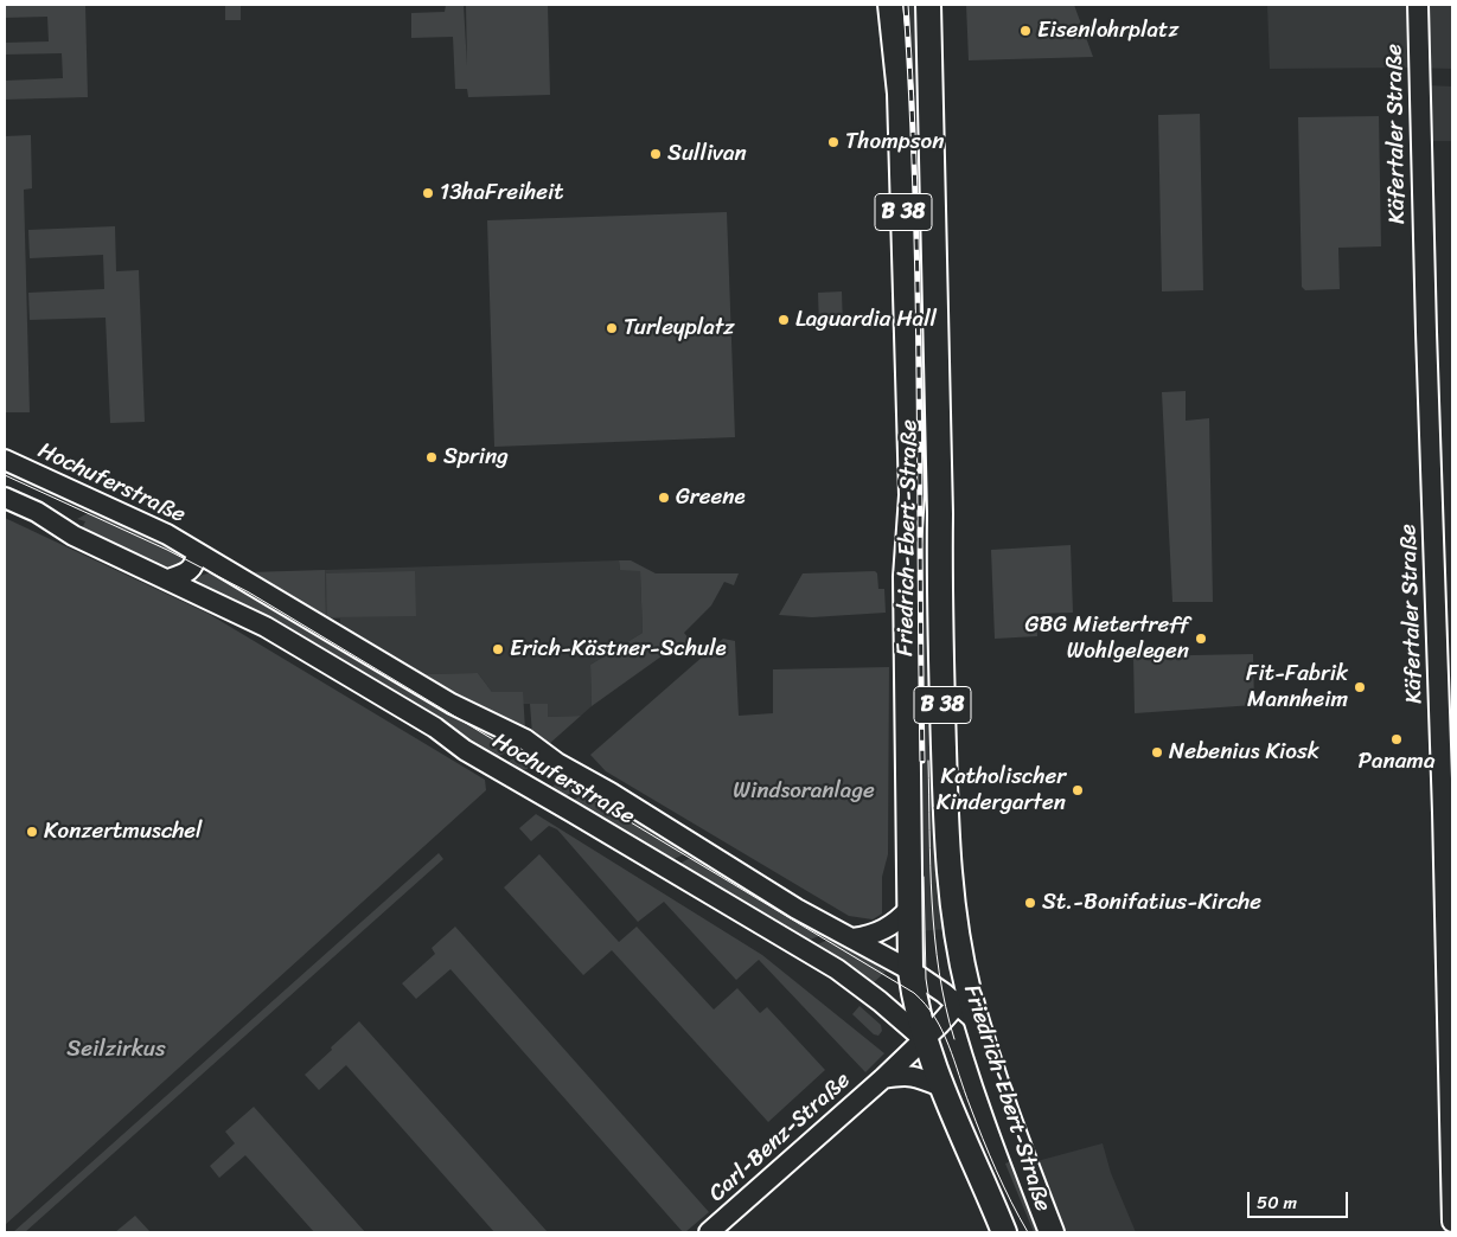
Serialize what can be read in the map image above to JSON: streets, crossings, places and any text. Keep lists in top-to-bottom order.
{
  "streets": {
    "main road": ["B 38", "Friedrich-Ebert-Straße"],
    "street": ["Käfertaler Straße", "Hochuferstraße", "Carl-Benz-Straße"]
  },
  "crossings": [
    ["Hochuferstraße", "Friedrich-Ebert-Straße"],
    ["Hochuferstraße", "Carl-Benz-Straße"],
    ["Friedrich-Ebert-Straße", "Carl-Benz-Straße"]
  ],
  "parks": ["Windsoranlage", "Seilzirkus"],
  "places": [
    "Eisenlohrplatz",
    "Thompson",
    "Sullivan",
    "13haFreiheit",
    "Laguardia Hall",
    "Turleyplatz",
    "Spring",
    "Greene",
    "GBG Mietertreff Wohlgelegen",
    "Erich-Kästner-Schule",
    "Fit-Fabrik Mannheim",
    "Panama",
    "Nebenius Kiosk",
    "Katholischer Kindergarten",
    "Konzertmuschel",
    "St.-Bonifatius-Kirche"
  ],
  "scale_bar": "50 m"
}
